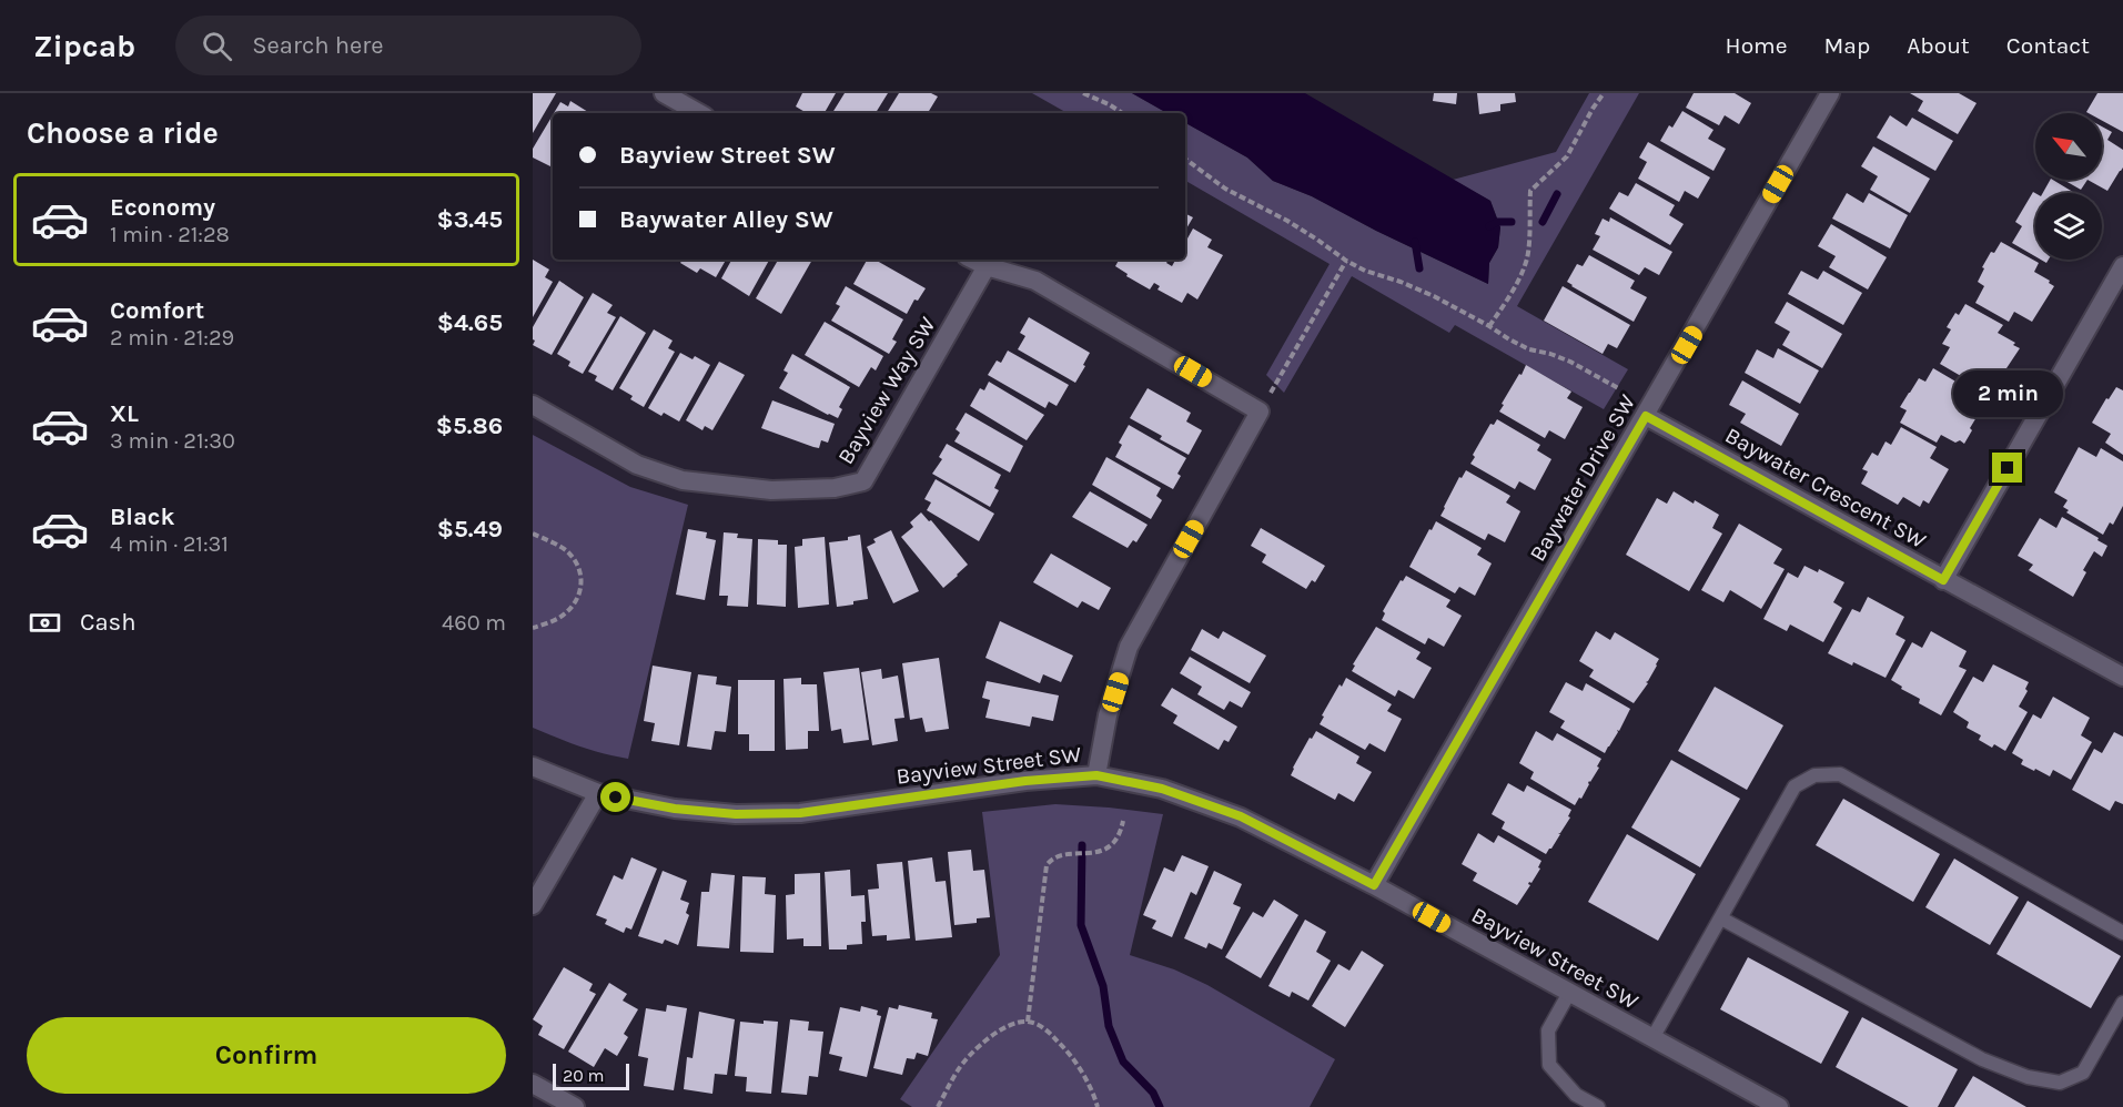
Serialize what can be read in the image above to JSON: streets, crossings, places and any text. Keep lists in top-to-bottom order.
{
  "streets": {
    "street": [
      "Bayview Way SW",
      "Baywater Drive SW",
      "Baywater Crescent SW",
      "Bayview Street SW"
    ]
  },
  "crossings": [
    ["Baywater Drive SW", "Baywater Crescent SW"],
    ["Baywater Drive SW", "Bayview Street SW"]
  ],
  "scale_bar": "20 m",
  "north": "top left",
  "page": {
    "header": "Zipcab",
    "search": "Search here",
    "nav": [
      "Home",
      "Map",
      "About",
      "Contact"
    ],
    "heading": "Choose a ride",
    "banner": ["Bayview Street SW", "Baywater Alley SW"],
    "list": [
      {
        "name": "Economy",
        "note": "1 min · 21:28",
        "value": "$3.45"
      },
      {
        "name": "Comfort",
        "note": "2 min · 21:29",
        "value": "$4.65"
      },
      {
        "name": "XL",
        "note": "3 min · 21:30",
        "value": "$5.86"
      },
      {
        "name": "Black",
        "note": "4 min · 21:31",
        "value": "$5.49"
      }
    ],
    "bubble": "2 min",
    "pay": ["Cash", "460 m"],
    "buttons": "Confirm",
    "scale": "20 m"
  }
}
